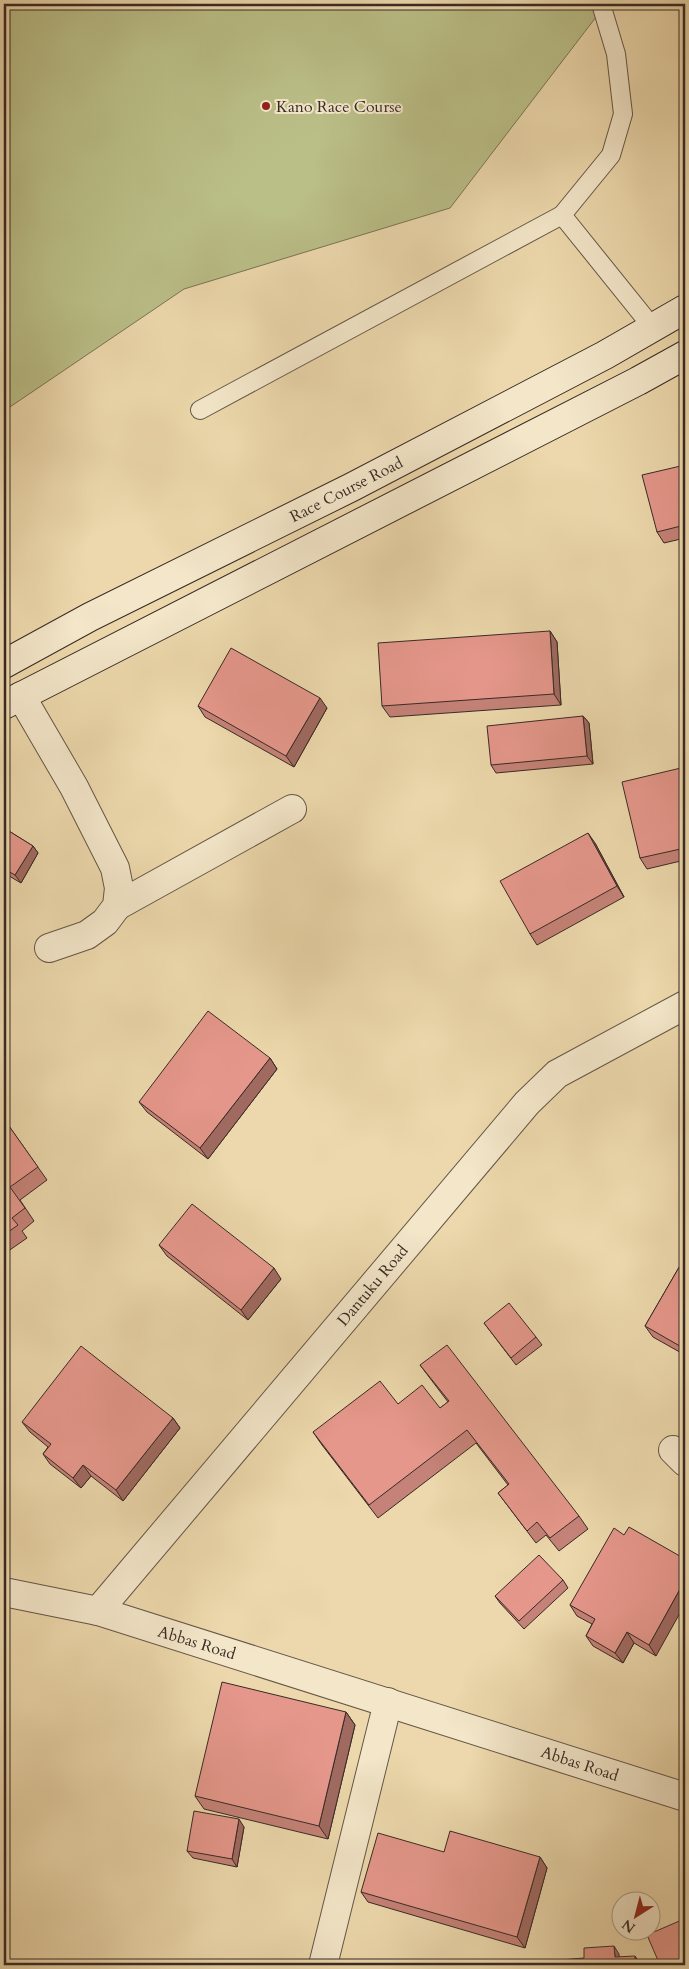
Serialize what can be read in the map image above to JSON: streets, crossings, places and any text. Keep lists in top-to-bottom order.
{
  "streets": {
    "street": ["Race Course Road", "Dantuku Road", "Abbas Road"]
  },
  "crossings": [
    ["Dantuku Road", "Abbas Road"]
  ],
  "places": ["Kano Race Course"],
  "north": "bottom left"
}
